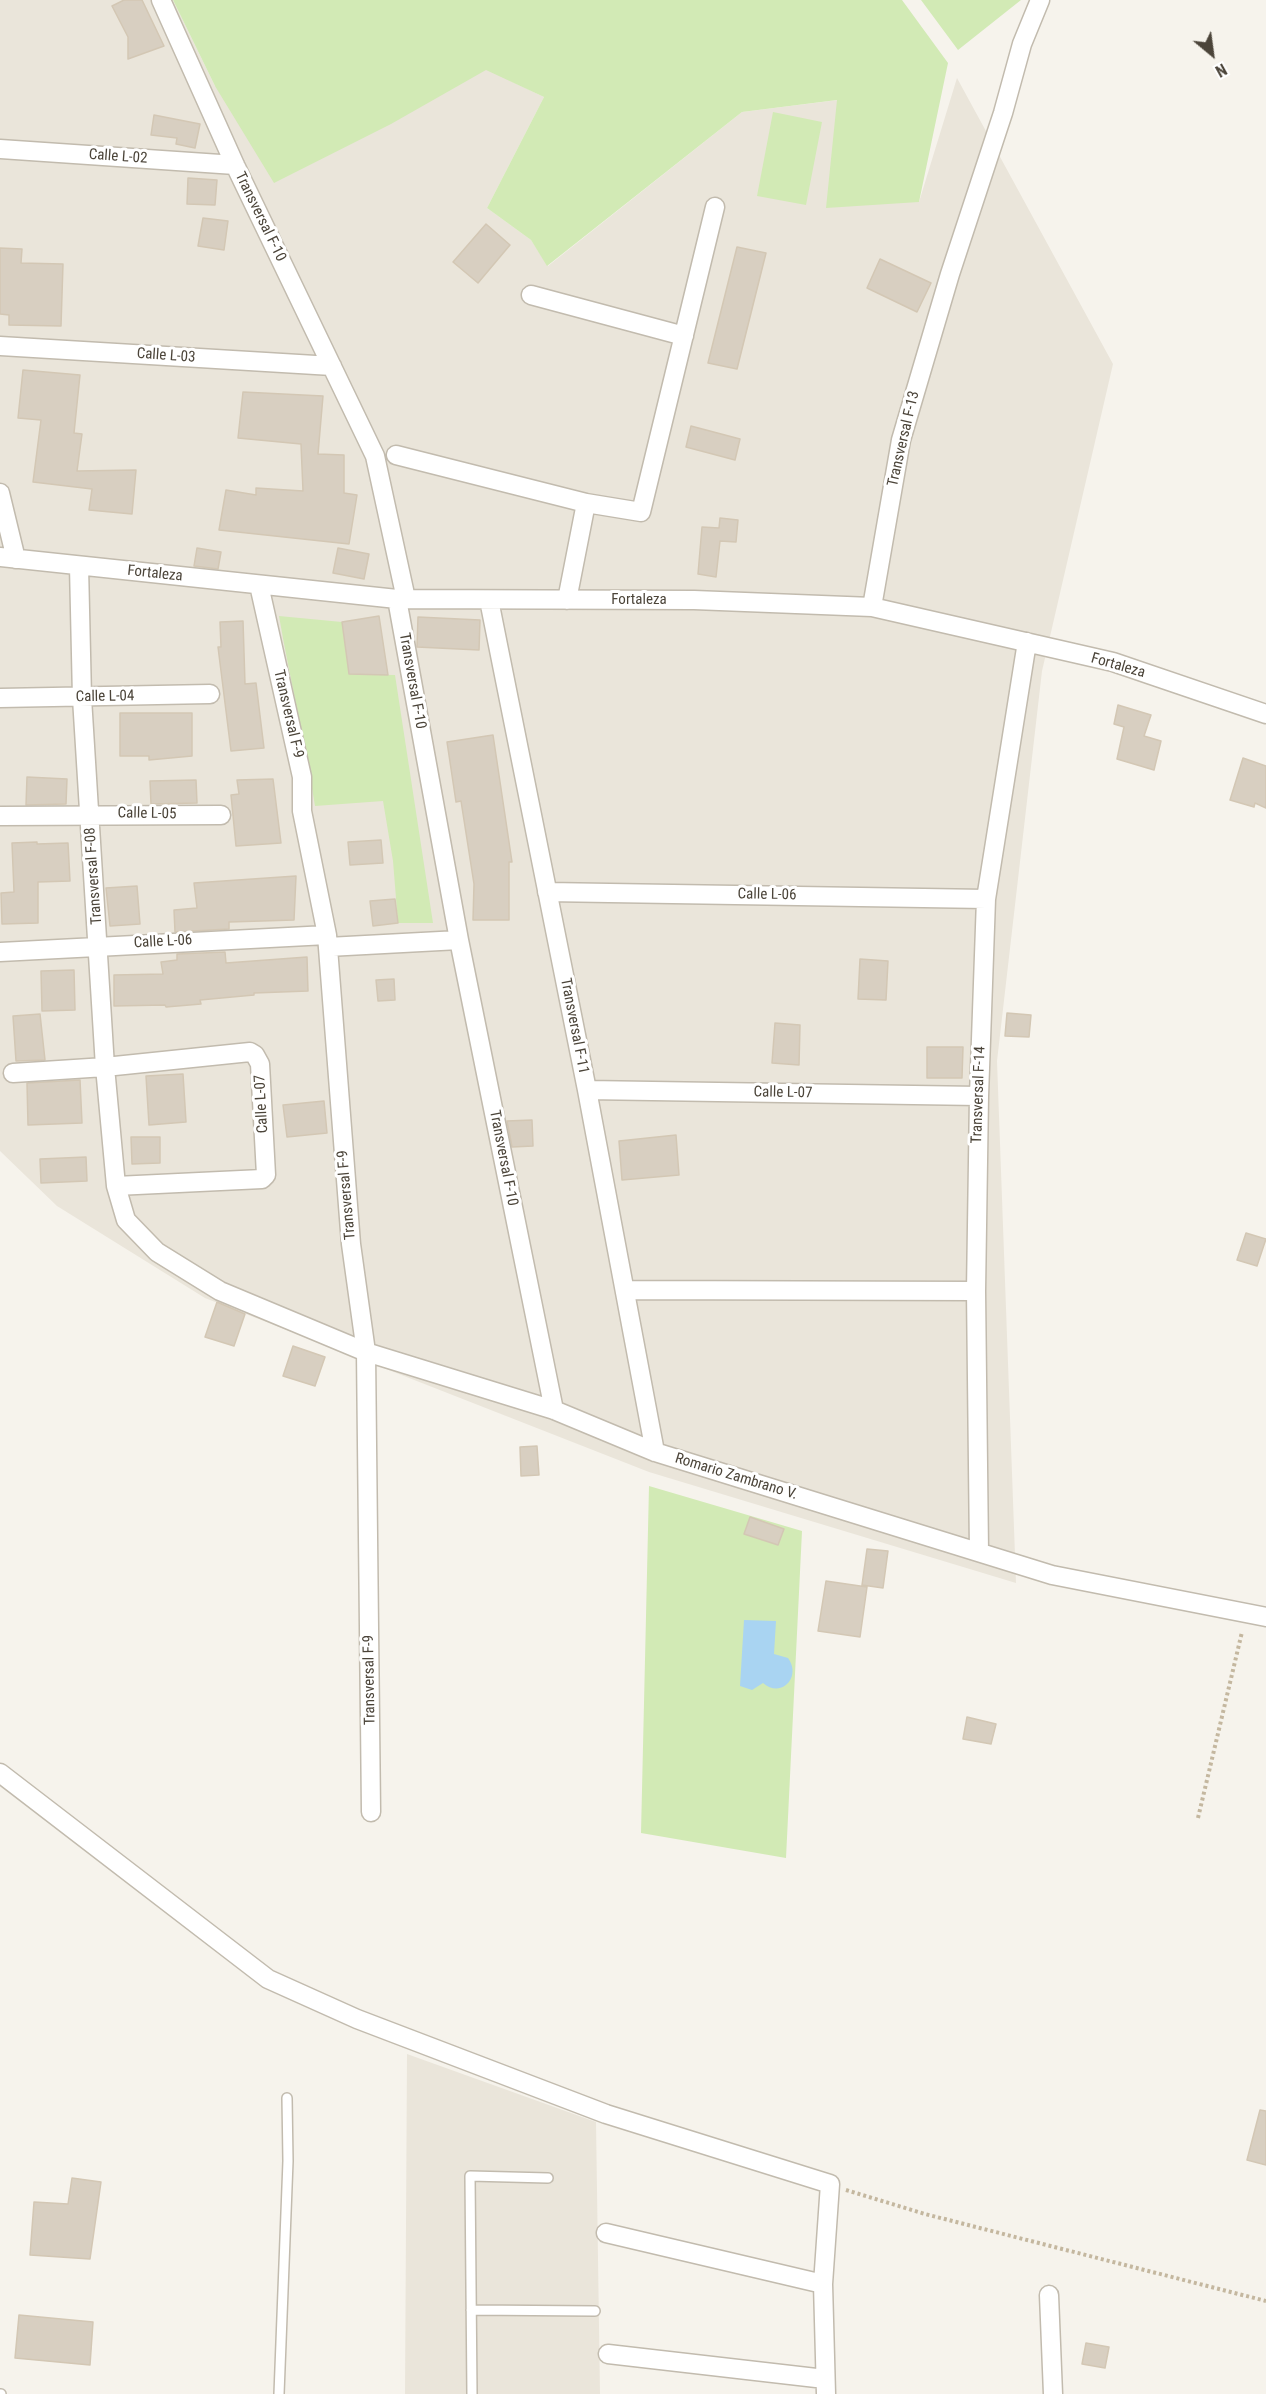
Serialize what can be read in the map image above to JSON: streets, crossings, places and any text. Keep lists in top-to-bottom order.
{
  "streets": {
    "street": [
      "Calle L-02",
      "Transversal F-10",
      "Calle L-03",
      "Transversal F-13",
      "Fortaleza",
      "Calle L-04",
      "Transversal F-9",
      "Calle L-05",
      "Transversal F-08",
      "Calle L-06",
      "Transversal F-11",
      "Calle L-07",
      "Transversal F-14",
      "Romario Zambrano V."
    ]
  },
  "crossings": [
    ["Calle L-02", "Transversal F-10"],
    ["Transversal F-10", "Calle L-03"],
    ["Transversal F-10", "Fortaleza"],
    ["Transversal F-10", "Calle L-06"],
    ["Transversal F-10", "Romario Zambrano V."],
    ["Transversal F-13", "Fortaleza"],
    ["Fortaleza", "Transversal F-9"],
    ["Fortaleza", "Transversal F-08"],
    ["Fortaleza", "Transversal F-11"],
    ["Fortaleza", "Transversal F-14"],
    ["Calle L-04", "Transversal F-08"],
    ["Transversal F-9", "Calle L-06"],
    ["Transversal F-9", "Romario Zambrano V."],
    ["Calle L-05", "Transversal F-08"],
    ["Transversal F-08", "Calle L-06"],
    ["Transversal F-08", "Calle L-07"],
    ["Transversal F-08", "Romario Zambrano V."],
    ["Calle L-06", "Transversal F-11"],
    ["Calle L-06", "Transversal F-14"],
    ["Transversal F-11", "Calle L-07"],
    ["Transversal F-11", "Romario Zambrano V."],
    ["Calle L-07", "Transversal F-14"],
    ["Transversal F-14", "Romario Zambrano V."]
  ],
  "north": "bottom right"
}
